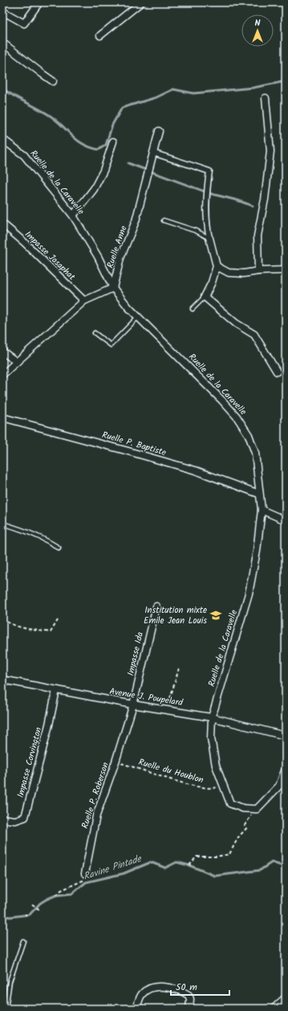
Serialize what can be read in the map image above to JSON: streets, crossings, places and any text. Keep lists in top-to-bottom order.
{
  "streets": {
    "street": [
      "Ruelle de la Caravelle",
      "Ruelle Anne",
      "Impasse Josaphat",
      "Ruelle P. Baptiste",
      "Impasse Ida",
      "Avenue J. Poupelard",
      "Impasse Corvington",
      "Ruelle P. Roberson"
    ],
    "path": ["Ruelle du Houblon"]
  },
  "crossings": [
    ["Ruelle de la Caravelle", "Ruelle Anne"],
    ["Ruelle de la Caravelle", "Ruelle P. Baptiste"],
    ["Ruelle de la Caravelle", "Avenue J. Poupelard"],
    ["Ruelle de la Caravelle", "Ruelle du Houblon"],
    ["Impasse Ida", "Avenue J. Poupelard"],
    ["Impasse Ida", "Ruelle P. Roberson"],
    ["Avenue J. Poupelard", "Impasse Corvington"],
    ["Avenue J. Poupelard", "Ruelle P. Roberson"],
    ["Ruelle du Houblon", "Ruelle P. Roberson"]
  ],
  "water": ["Ravine Pintade"],
  "places": {
    "school or university": ["Institution mixte Emile Jean Louis"]
  },
  "scale_bar": "50 m",
  "north": "top"
}
